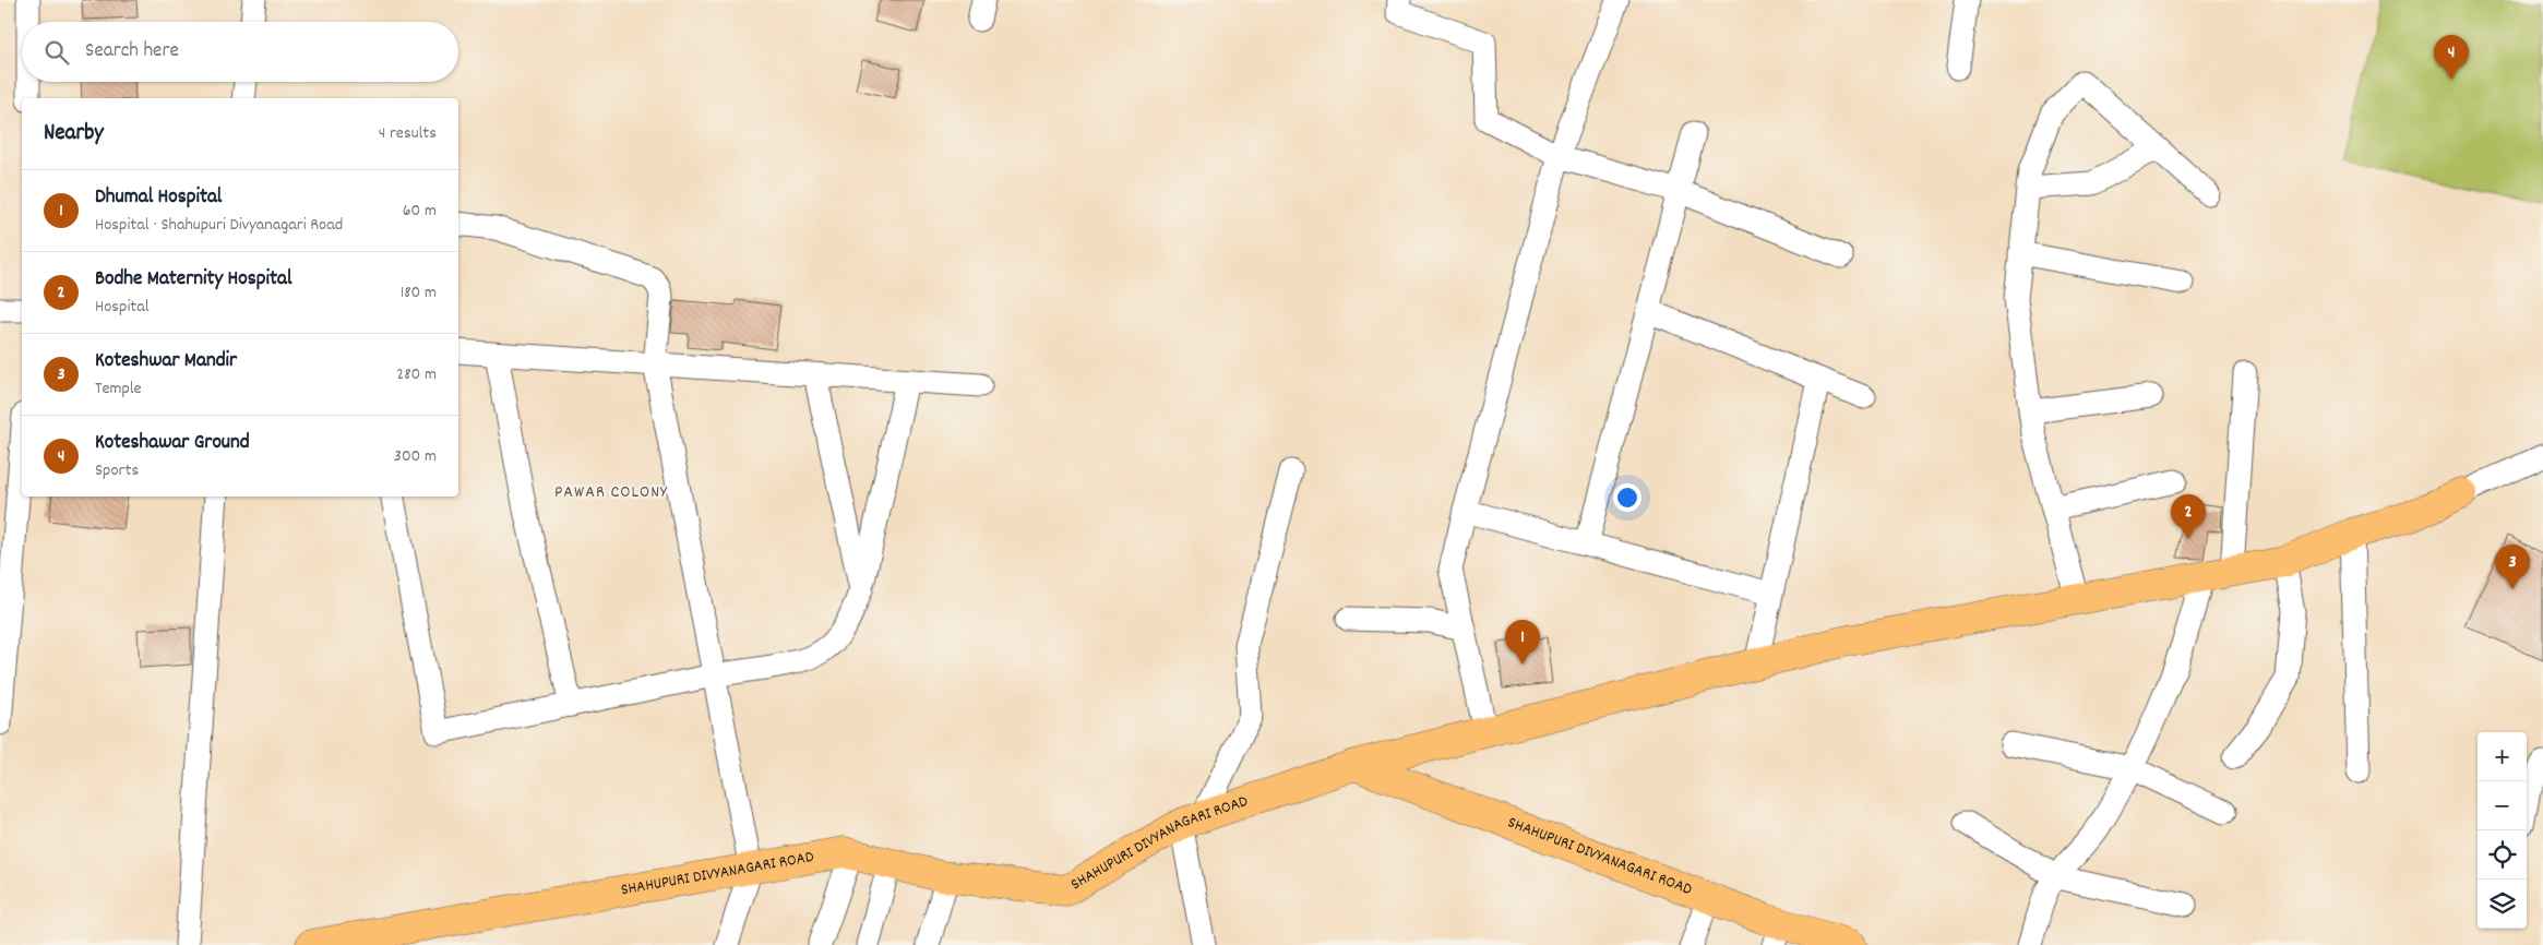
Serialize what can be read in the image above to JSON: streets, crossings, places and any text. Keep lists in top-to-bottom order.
{
  "streets": {
    "main road": ["SHAHUPURI DIVYANAGARI ROAD"]
  },
  "districts": ["PAWAR COLONY"],
  "page": {
    "search": "Search here",
    "pins": [
      "4",
      "2",
      "3",
      "1"
    ],
    "heading": ["Nearby", "4 results"],
    "list": [
      {
        "mark": "1",
        "name": "Dhumal Hospital",
        "note": "Hospital · Shahupuri Divyanagari Road",
        "value": "60 m"
      },
      {
        "mark": "2",
        "name": "Bodhe Maternity Hospital",
        "note": "Hospital",
        "value": "180 m"
      },
      {
        "mark": "3",
        "name": "Koteshwar Mandir",
        "note": "Temple",
        "value": "280 m"
      },
      {
        "mark": "4",
        "name": "Koteshawar Ground",
        "note": "Sports",
        "value": "300 m"
      }
    ],
    "map_buttons": ["+", "−"]
  }
}
